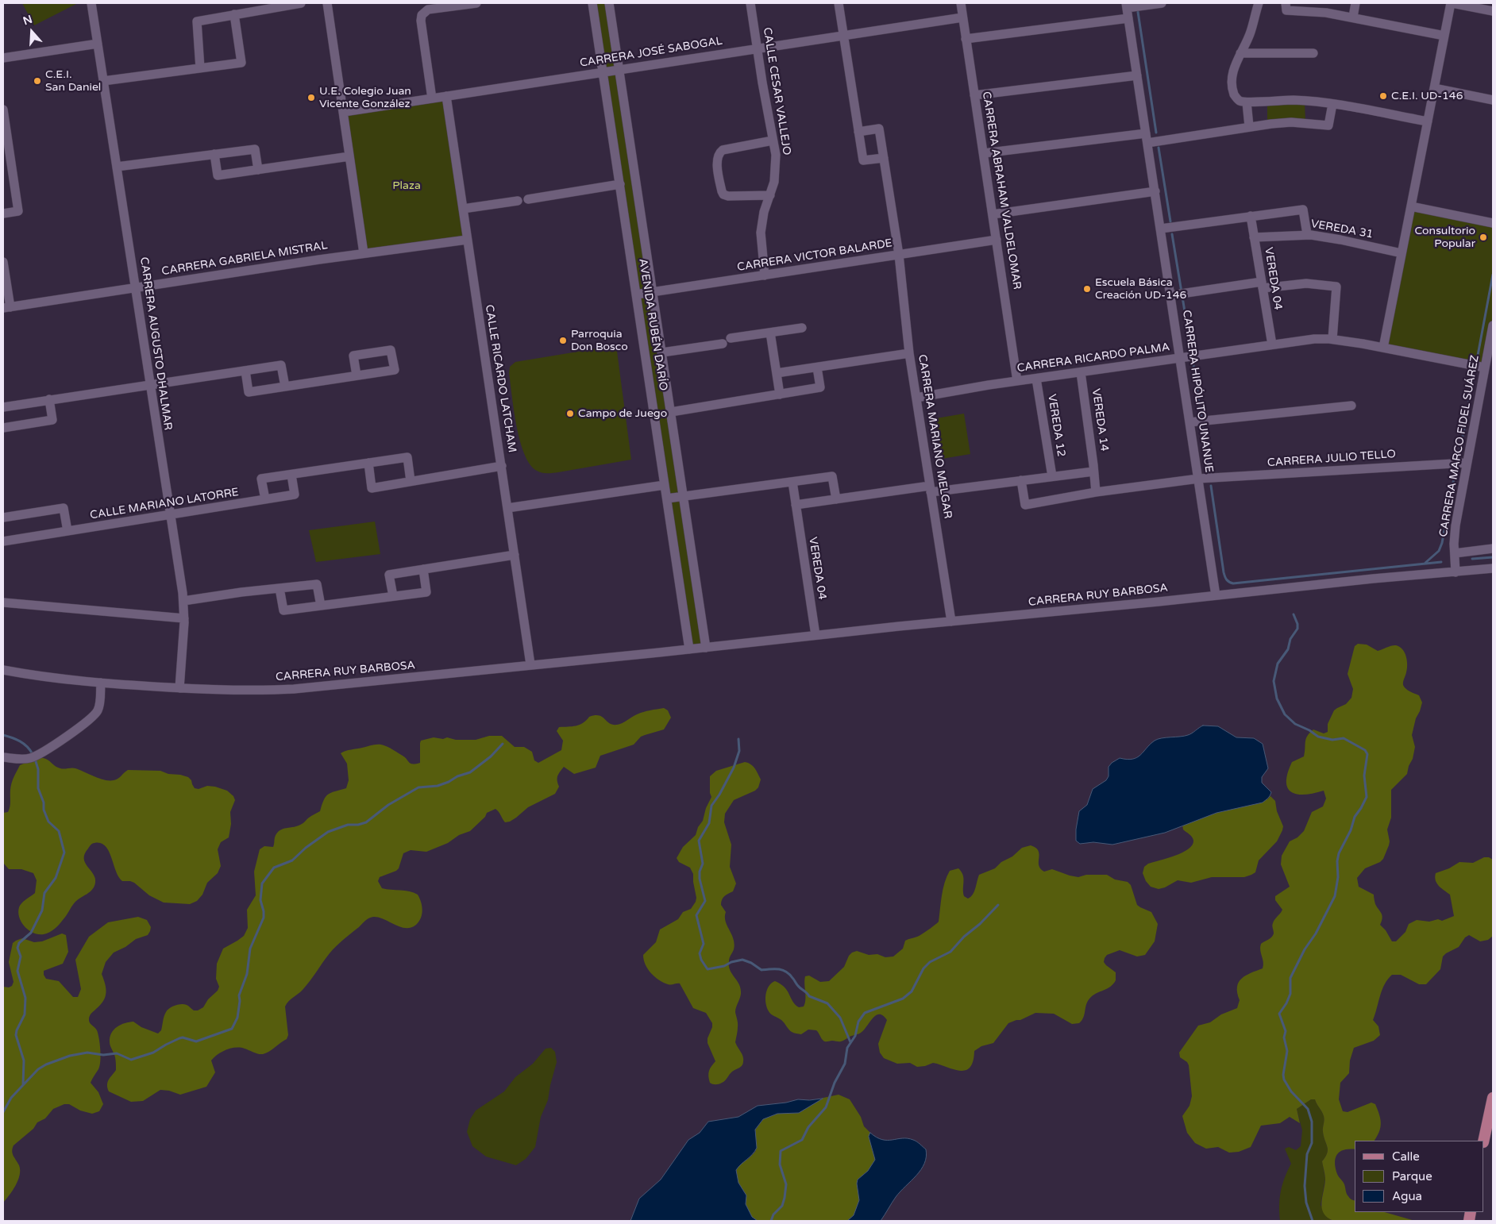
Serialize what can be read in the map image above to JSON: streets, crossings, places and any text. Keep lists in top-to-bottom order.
{
  "streets": {
    "street": [
      "CARRERA JOSÉ SABOGAL",
      "CALLE CESAR VALLEJO",
      "CARRERA ABRAHAM VALDELOMAR",
      "VEREDA 31",
      "CARRERA VICTOR BALARDE",
      "CARRERA GABRIELA MISTRAL",
      "VEREDA 04",
      "AVENIDA RUBÉN DARÍO",
      "CARRERA AUGUSTO DHALMAR",
      "CARRERA RICARDO PALMA",
      "CALLE RICARDO LATCHAM",
      "CARRERA HIPÓLITO UNANUE",
      "VEREDA 14",
      "VEREDA 12",
      "CARRERA MARIANO MELGAR",
      "CARRERA MARCO FIDEL SUÁREZ",
      "CARRERA JULIO TELLO",
      "CALLE MARIANO LATORRE",
      "CARRERA RUY BARBOSA"
    ]
  },
  "crossings": [
    ["CARRERA JOSÉ SABOGAL", "CALLE CESAR VALLEJO"],
    ["CARRERA JOSÉ SABOGAL", "CARRERA ABRAHAM VALDELOMAR"],
    ["CARRERA JOSÉ SABOGAL", "AVENIDA RUBÉN DARÍO"],
    ["CARRERA JOSÉ SABOGAL", "CALLE RICARDO LATCHAM"],
    ["CALLE CESAR VALLEJO", "CARRERA VICTOR BALARDE"],
    ["CARRERA ABRAHAM VALDELOMAR", "CARRERA VICTOR BALARDE"],
    ["CARRERA ABRAHAM VALDELOMAR", "CARRERA RICARDO PALMA"],
    ["VEREDA 31", "VEREDA 04"],
    ["VEREDA 31", "CARRERA HIPÓLITO UNANUE"],
    ["CARRERA VICTOR BALARDE", "AVENIDA RUBÉN DARÍO"],
    ["CARRERA VICTOR BALARDE", "CARRERA MARIANO MELGAR"],
    ["CARRERA GABRIELA MISTRAL", "CARRERA AUGUSTO DHALMAR"],
    ["CARRERA GABRIELA MISTRAL", "CALLE RICARDO LATCHAM"],
    ["VEREDA 04", "CARRERA RICARDO PALMA"],
    ["VEREDA 04", "CARRERA RUY BARBOSA"],
    ["AVENIDA RUBÉN DARÍO", "CARRERA RUY BARBOSA"],
    ["CARRERA AUGUSTO DHALMAR", "CALLE MARIANO LATORRE"],
    ["CARRERA AUGUSTO DHALMAR", "CARRERA RUY BARBOSA"],
    ["CARRERA RICARDO PALMA", "CARRERA HIPÓLITO UNANUE"],
    ["CARRERA RICARDO PALMA", "VEREDA 14"],
    ["CARRERA RICARDO PALMA", "VEREDA 12"],
    ["CARRERA RICARDO PALMA", "CARRERA MARIANO MELGAR"],
    ["CARRERA RICARDO PALMA", "CARRERA MARCO FIDEL SUÁREZ"],
    ["CALLE RICARDO LATCHAM", "CARRERA RUY BARBOSA"],
    ["CARRERA HIPÓLITO UNANUE", "CARRERA JULIO TELLO"],
    ["CARRERA HIPÓLITO UNANUE", "CARRERA RUY BARBOSA"],
    ["VEREDA 14", "CARRERA JULIO TELLO"],
    ["CARRERA MARIANO MELGAR", "CARRERA RUY BARBOSA"],
    ["CARRERA MARCO FIDEL SUÁREZ", "CARRERA JULIO TELLO"],
    ["CARRERA MARCO FIDEL SUÁREZ", "CARRERA RUY BARBOSA"]
  ],
  "parks": ["Plaza"],
  "places": [
    "C.E.I. San Daniel",
    "C.E.I. UD-146",
    "U.E. Colegio Juan Vicente González",
    "Consultorio Popular",
    "Escuela Básica Creación UD-146",
    "Parroquia Don Bosco",
    "Campo de Juego"
  ],
  "legend": ["Calle", "Parque", "Agua"],
  "north": "top"
}
